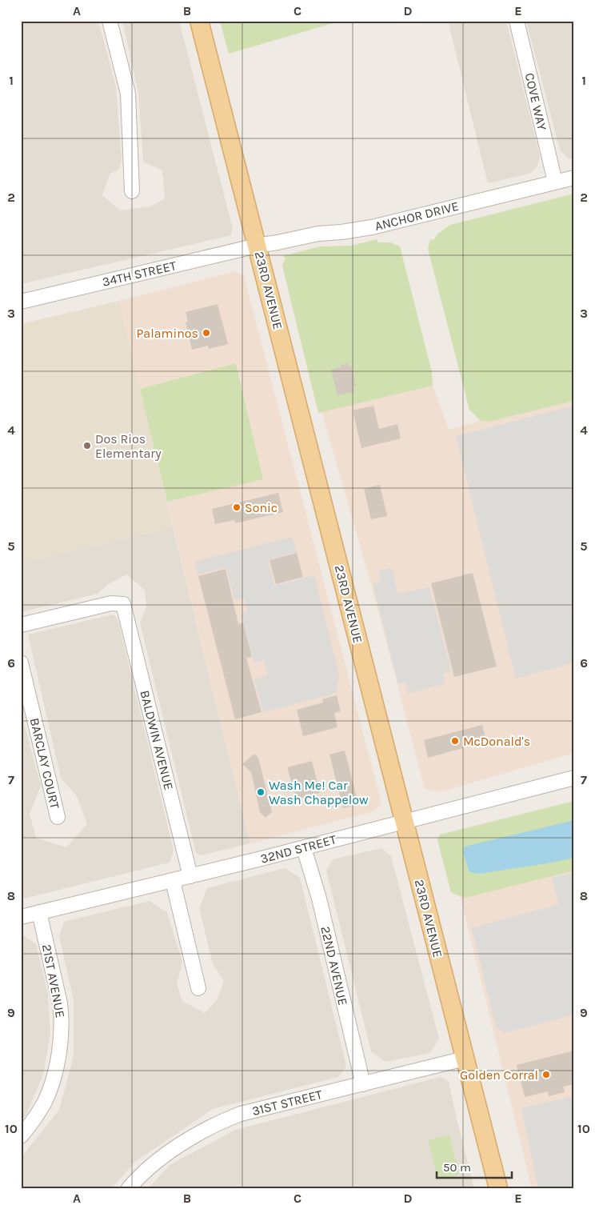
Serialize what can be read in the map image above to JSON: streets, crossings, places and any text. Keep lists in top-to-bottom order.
{
  "streets": {
    "main road": ["23RD AVENUE"],
    "street": [
      "COVE WAY",
      "ANCHOR DRIVE",
      "34TH STREET",
      "BALDWIN AVENUE",
      "BARCLAY COURT",
      "32ND STREET",
      "22ND AVENUE",
      "21ST AVENUE",
      "31ST STREET"
    ]
  },
  "crossings": [
    ["COVE WAY", "ANCHOR DRIVE"],
    ["ANCHOR DRIVE", "34TH STREET"],
    ["ANCHOR DRIVE", "23RD AVENUE"],
    ["34TH STREET", "23RD AVENUE"],
    ["23RD AVENUE", "32ND STREET"],
    ["23RD AVENUE", "31ST STREET"],
    ["BALDWIN AVENUE", "32ND STREET"],
    ["32ND STREET", "22ND AVENUE"],
    ["32ND STREET", "21ST AVENUE"],
    ["22ND AVENUE", "31ST STREET"]
  ],
  "places": [
    "Palaminos",
    "Dos Rios Elementary",
    "Sonic",
    "McDonald's",
    "Wash Me! Car Wash Chappelow",
    "Golden Corral"
  ],
  "scale_bar": "50 m",
  "grid": {
    "columns": [
      "A",
      "B",
      "C",
      "D",
      "E"
    ],
    "rows": [
      "1",
      "2",
      "3",
      "4",
      "5",
      "6",
      "7",
      "8",
      "9",
      "10"
    ]
  }
}
